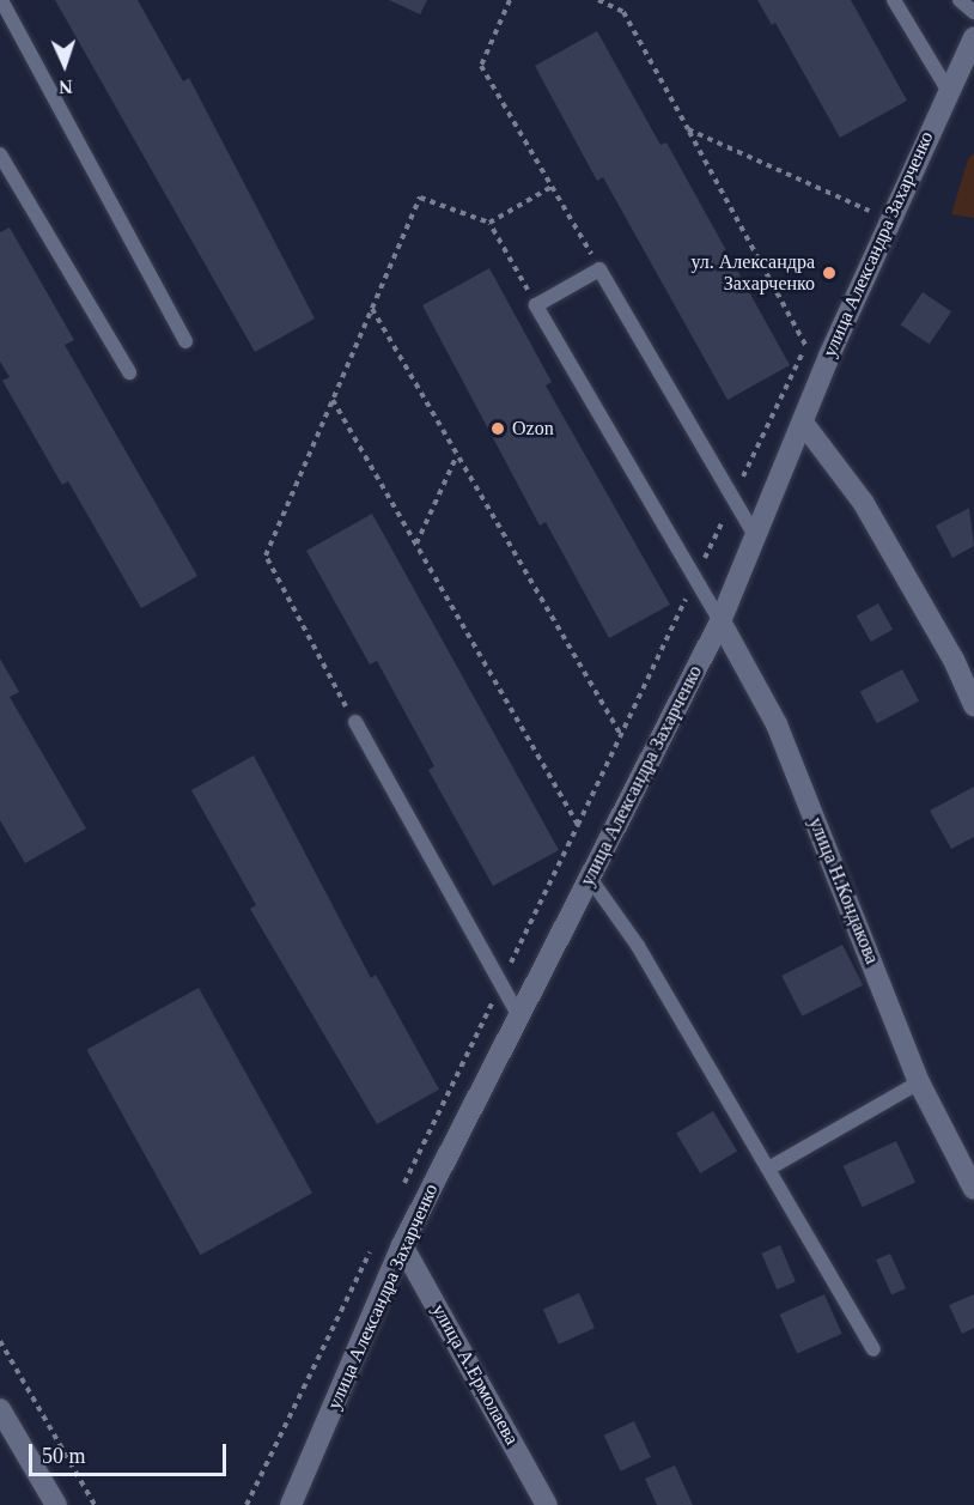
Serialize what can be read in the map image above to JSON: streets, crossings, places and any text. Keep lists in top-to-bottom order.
{
  "streets": {
    "street": ["улица Александра Захарченко", "улица Н.Кондакова", "улица А.Ермолаева"]
  },
  "crossings": [
    ["улица Александра Захарченко", "улица Н.Кондакова"],
    ["улица Александра Захарченко", "улица А.Ермолаева"]
  ],
  "places": ["ул. Александра Захарченко", "Ozon"],
  "scale_bar": "50 m",
  "north": "bottom"
}
